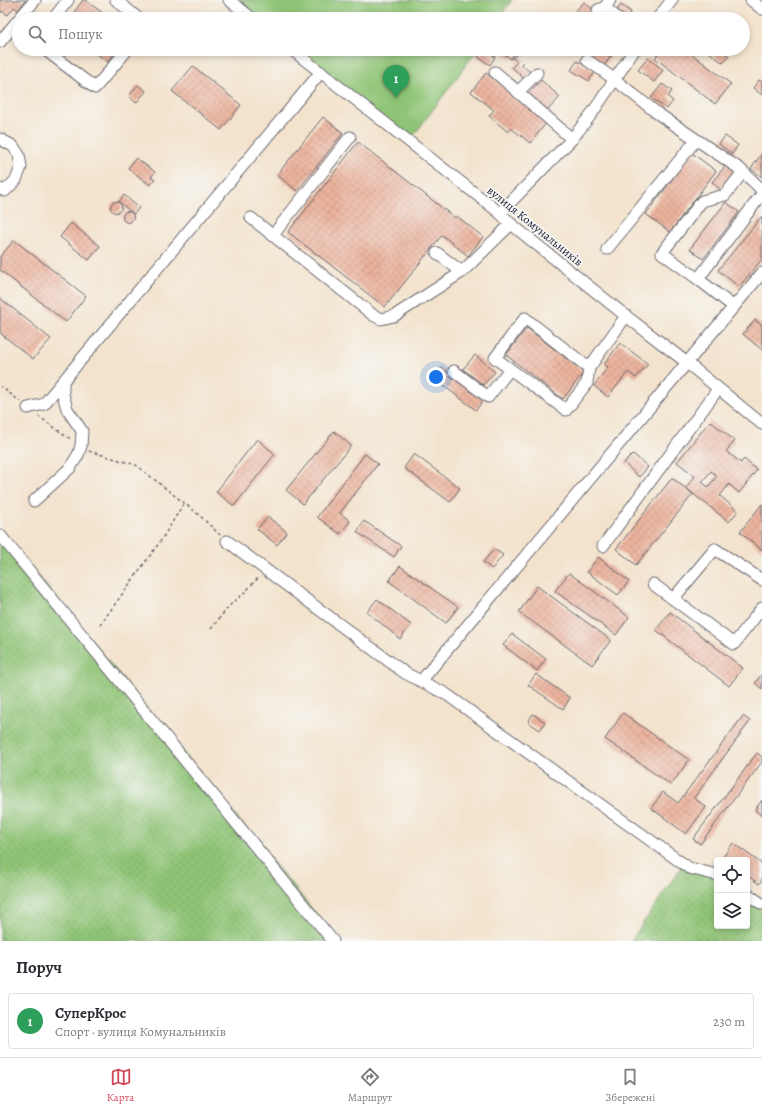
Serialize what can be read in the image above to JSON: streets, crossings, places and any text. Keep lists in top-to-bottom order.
{
  "streets": {
    "street": ["вулиця Комунальників"]
  },
  "page": {
    "search": "Пошук",
    "pins": "1",
    "heading": "Поруч",
    "list": [
      {
        "mark": "1",
        "name": "СуперКрос",
        "note": "Спорт · вулиця Комунальників",
        "value": "230 m"
      }
    ],
    "nav": ["Карта", "Маршрут", "Збережені"]
  }
}
